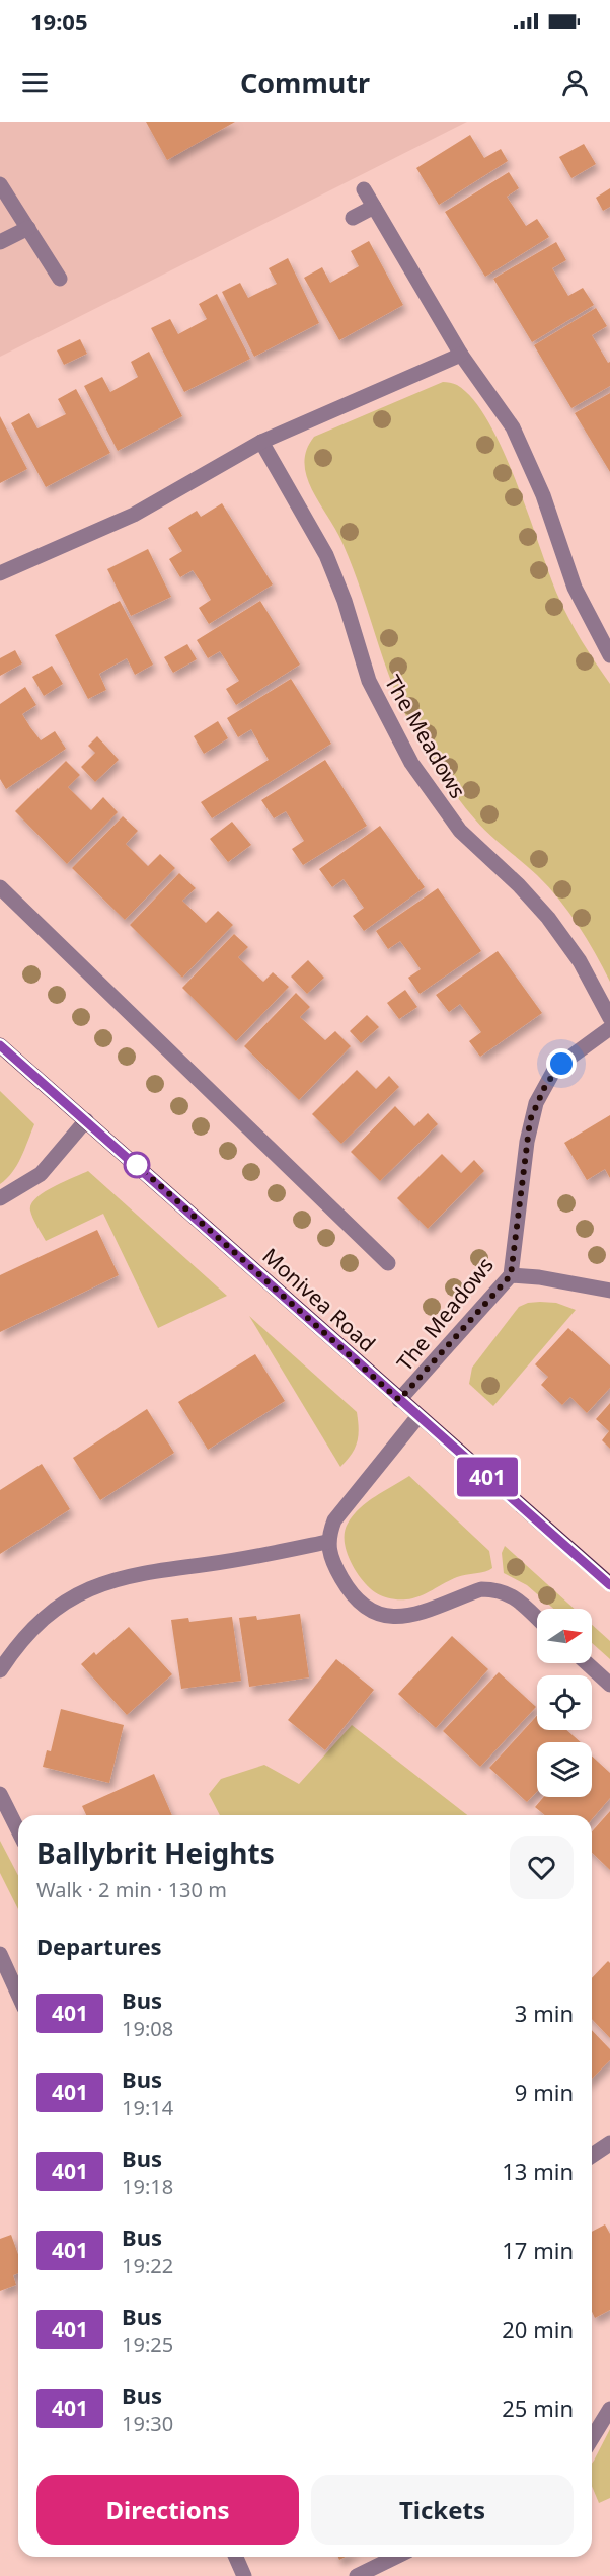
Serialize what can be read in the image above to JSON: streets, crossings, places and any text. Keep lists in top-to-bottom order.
{
  "streets": {
    "main road": ["Monivea Road"],
    "street": ["The Meadows"]
  },
  "crossings": [
    ["The Meadows", "Monivea Road"]
  ],
  "lines": ["bus line 401"],
  "north": "right",
  "page": {
    "status": "19:05",
    "header": "Commutr",
    "on_map": "401",
    "heading": [
      ["Ballybrit Heights", "Walk · 2 min · 130 m"],
      "Departures"
    ],
    "list": [
      {
        "mark": "401",
        "name": "Bus",
        "note": "19:08",
        "value": "3 min"
      },
      {
        "mark": "401",
        "name": "Bus",
        "note": "19:14",
        "value": "9 min"
      },
      {
        "mark": "401",
        "name": "Bus",
        "note": "19:18",
        "value": "13 min"
      },
      {
        "mark": "401",
        "name": "Bus",
        "note": "19:22",
        "value": "17 min"
      },
      {
        "mark": "401",
        "name": "Bus",
        "note": "19:25",
        "value": "20 min"
      },
      {
        "mark": "401",
        "name": "Bus",
        "note": "19:30",
        "value": "25 min"
      }
    ],
    "buttons": ["Directions", "Tickets"]
  }
}
